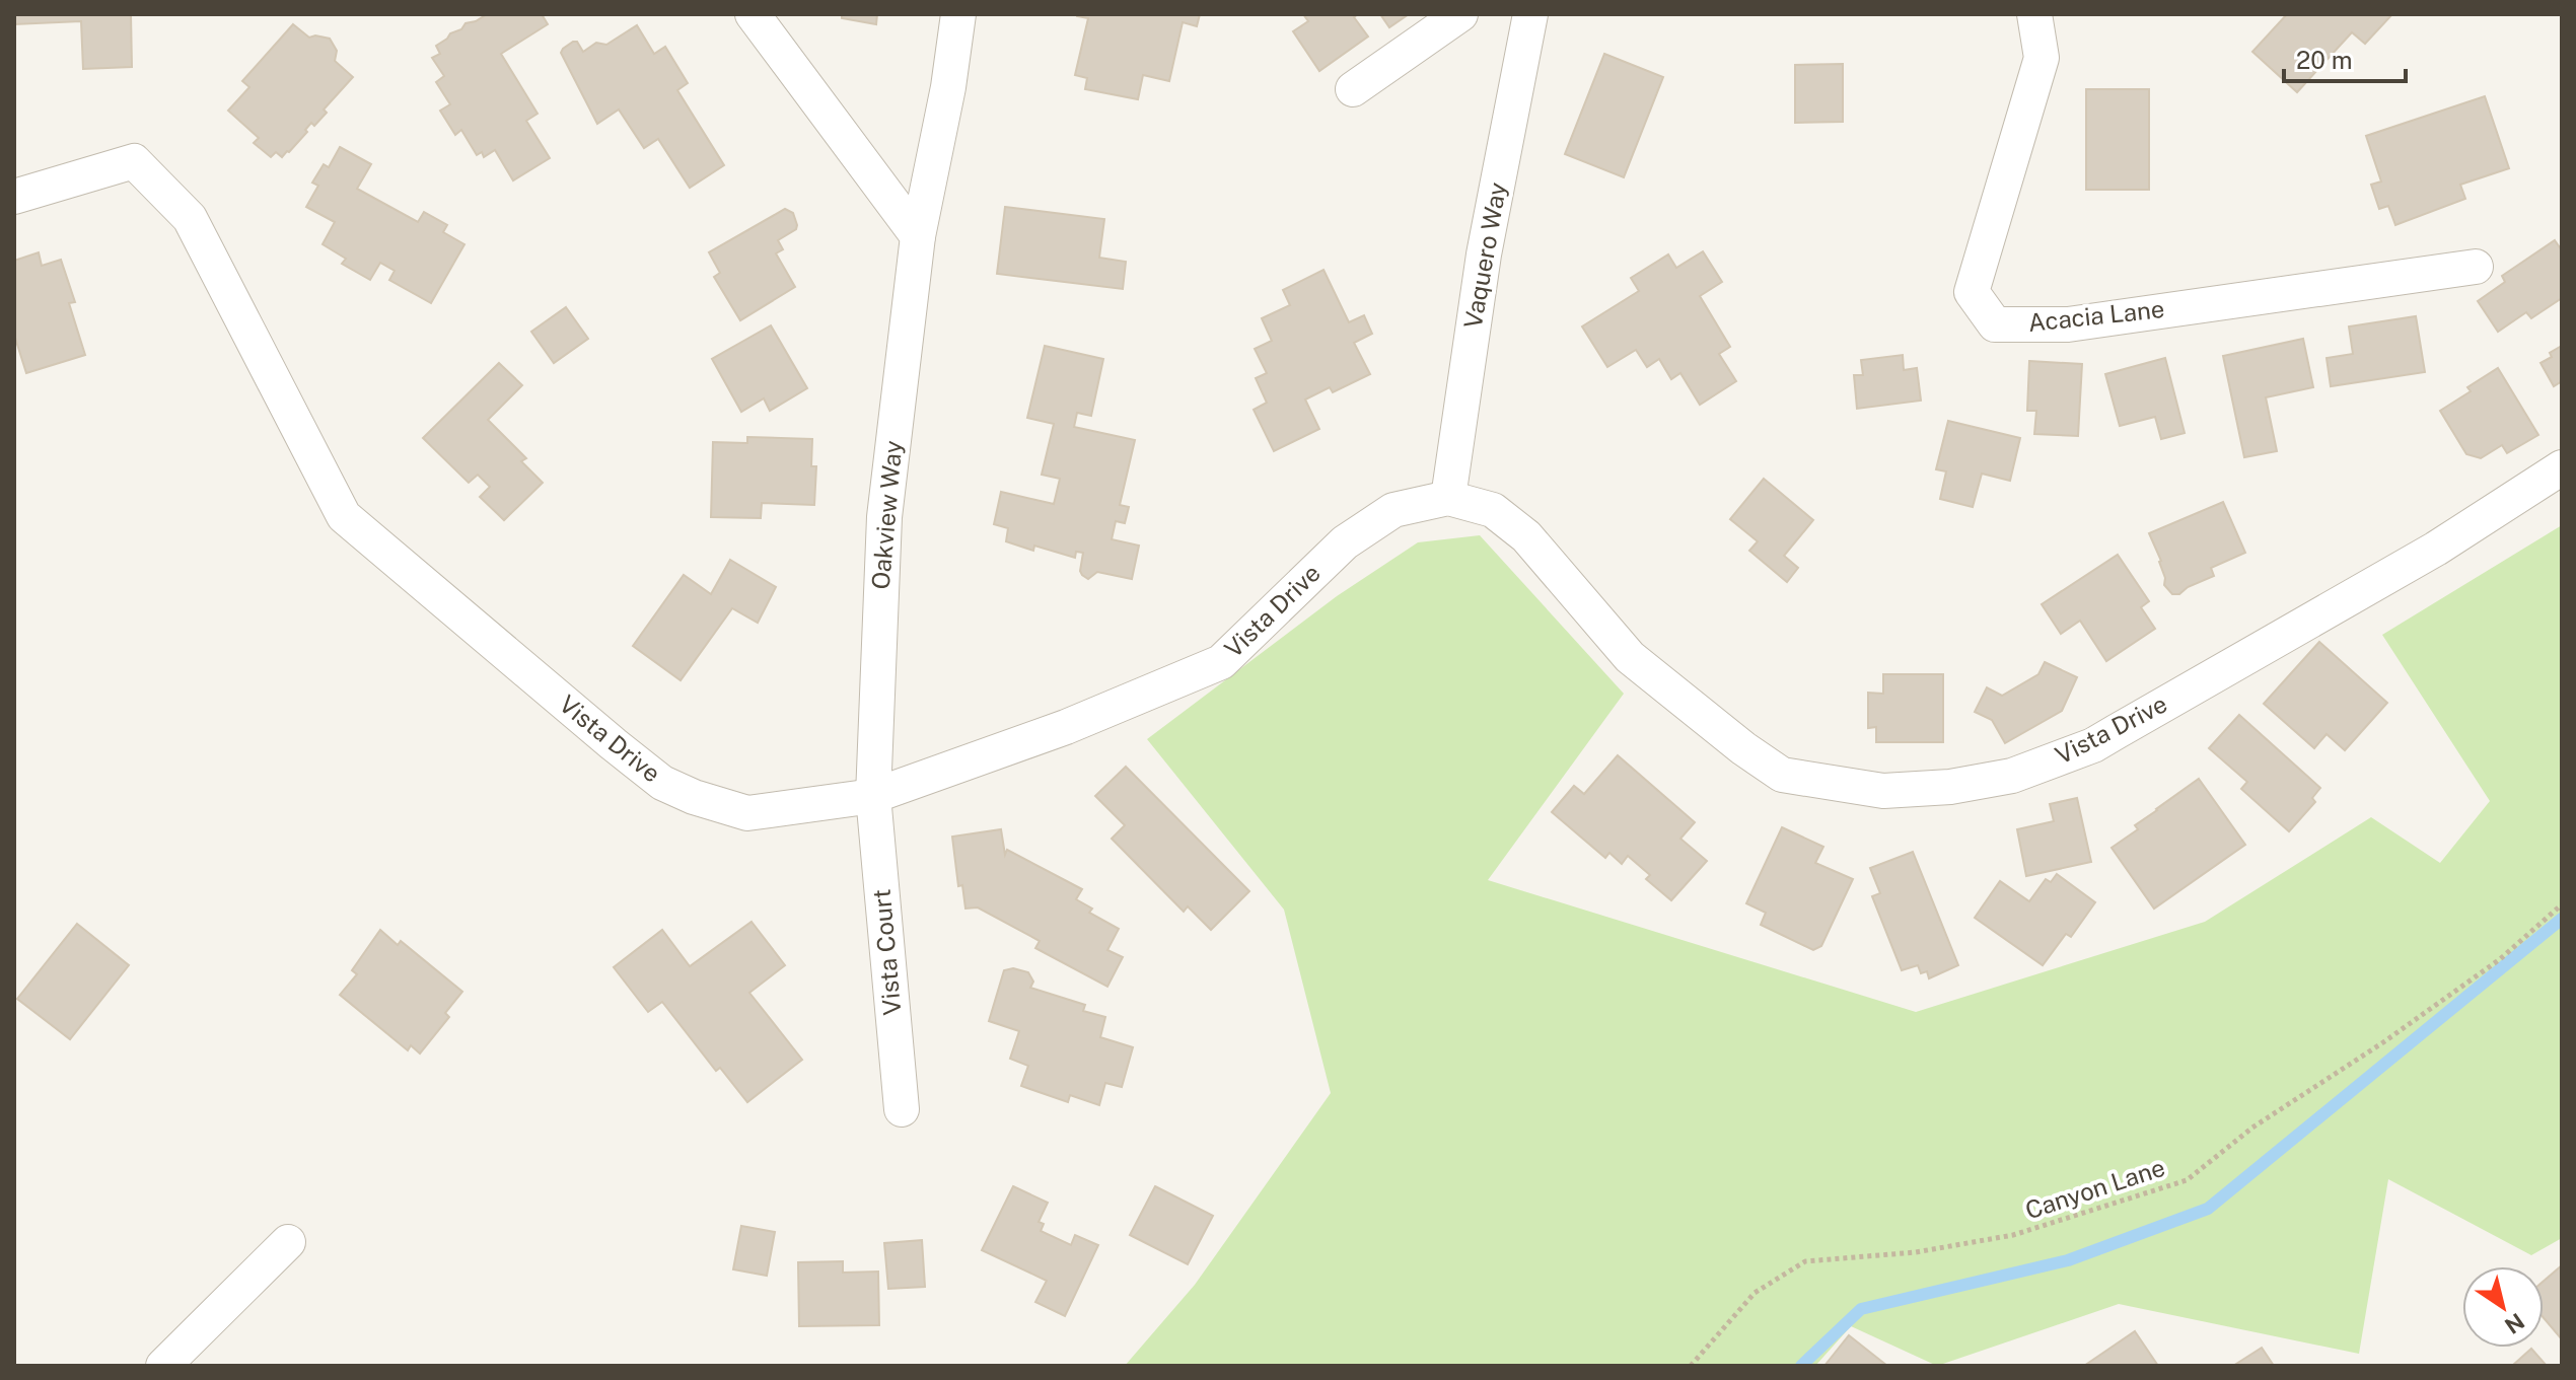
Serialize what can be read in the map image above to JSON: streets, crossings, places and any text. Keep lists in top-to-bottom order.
{
  "streets": {
    "street": [
      "Vaquero Way",
      "Acacia Lane",
      "Oakview Way",
      "Vista Drive",
      "Vista Court"
    ],
    "path": ["Canyon Lane"]
  },
  "crossings": [
    ["Vaquero Way", "Vista Drive"],
    ["Oakview Way", "Vista Drive"],
    ["Oakview Way", "Vista Court"],
    ["Vista Drive", "Vista Court"]
  ],
  "scale_bar": "20 m",
  "north": "bottom right"
}
